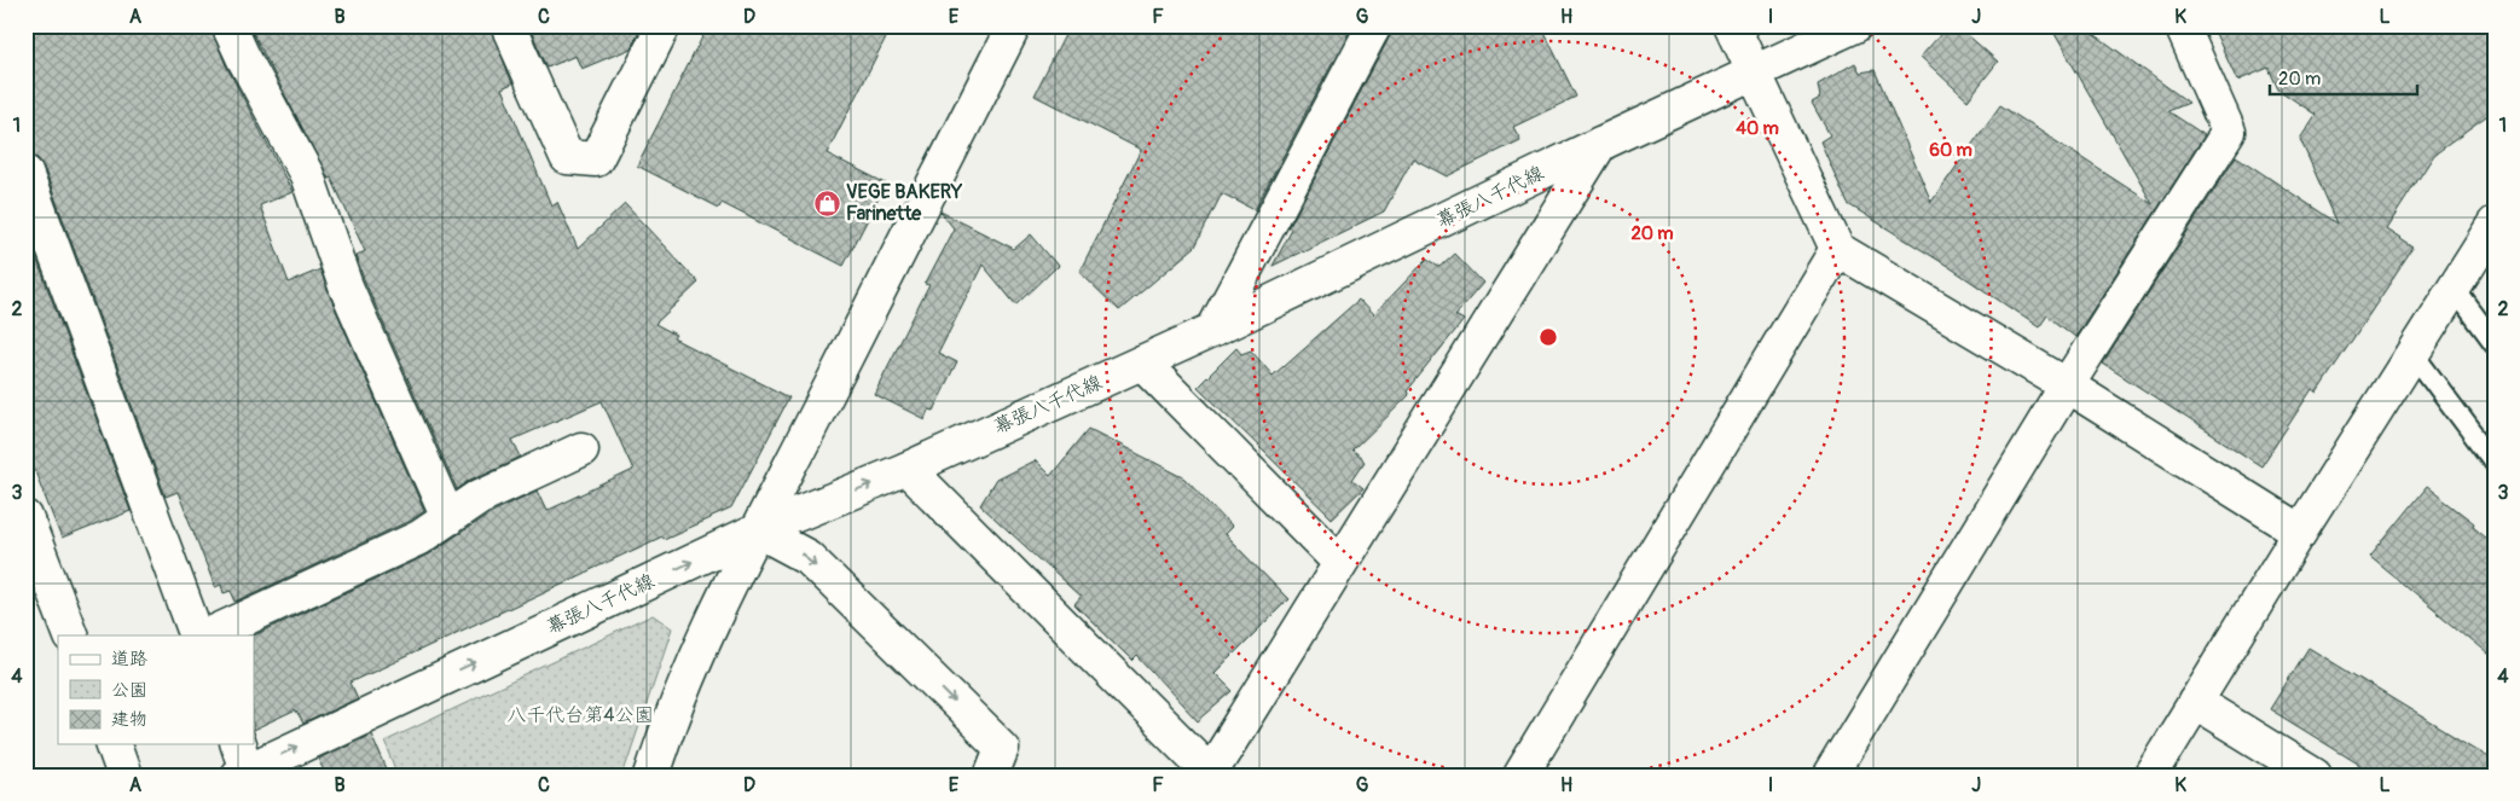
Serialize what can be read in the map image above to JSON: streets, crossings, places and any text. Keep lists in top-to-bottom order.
{
  "streets": {
    "street": ["幕張八千代線"]
  },
  "parks": ["八千代台第4公園"],
  "places": {
    "shop": ["VEGE BAKERY Farinette"]
  },
  "legend": ["道路", "公園", "建物"],
  "scale_bar": "20 m",
  "grid": {
    "columns": [
      "A",
      "B",
      "C",
      "D",
      "E",
      "F",
      "G",
      "H",
      "I",
      "J",
      "K",
      "L"
    ],
    "rows": [
      "1",
      "2",
      "3",
      "4"
    ]
  },
  "rings": ["40 m", "60 m", "20 m"]
}
